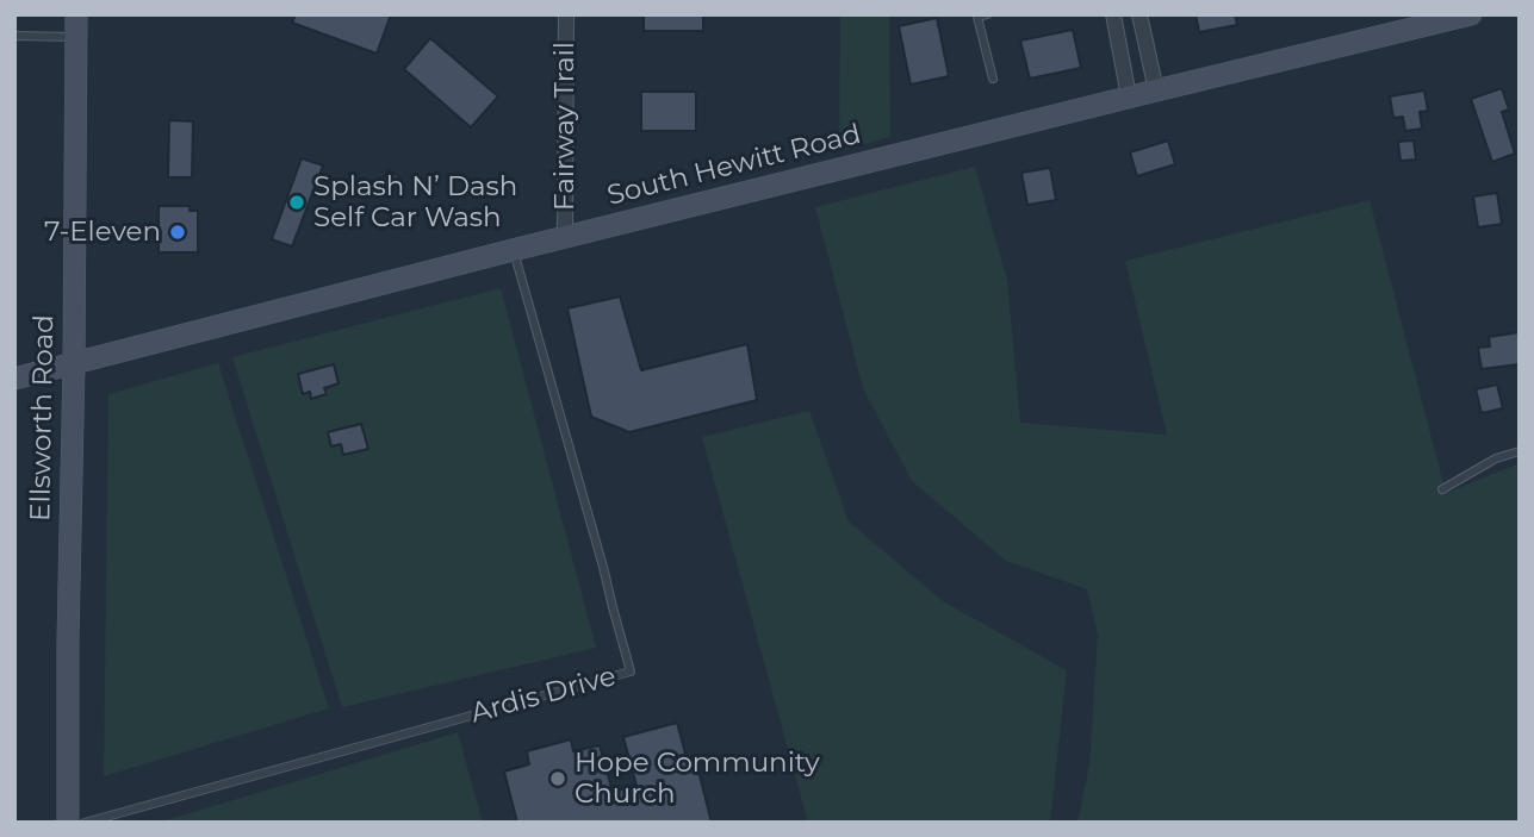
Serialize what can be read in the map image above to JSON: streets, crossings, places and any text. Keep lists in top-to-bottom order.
{
  "streets": {
    "main road": ["South Hewitt Road", "Ellsworth Road"],
    "street": ["Fairway Trail"],
    "lane": ["Ardis Drive"]
  },
  "crossings": [
    ["Fairway Trail", "South Hewitt Road"],
    ["South Hewitt Road", "Ellsworth Road"],
    ["South Hewitt Road", "Ardis Drive"]
  ],
  "places": ["Splash N’ Dash Self Car Wash", "7-Eleven", "Hope Community Church"]
}
